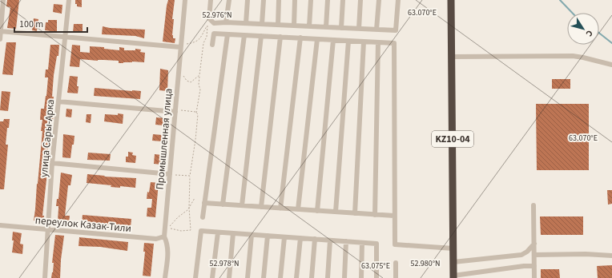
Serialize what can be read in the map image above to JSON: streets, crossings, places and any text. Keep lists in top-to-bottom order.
{
  "streets": {
    "highway": ["KZ10-04"],
    "lane": ["улица Сары-Арка", "Промышленная улица", "переулок Казак-Тили"]
  },
  "crossings": [
    ["улица Сары-Арка", "переулок Казак-Тили"],
    ["Промышленная улица", "переулок Казак-Тили"]
  ],
  "scale_bar": "100 m",
  "north": "bottom right",
  "coordinates": [
    "63.070°E",
    "52.976°N",
    "52.978°N",
    "52.980°N",
    "63.075°E"
  ]
}
